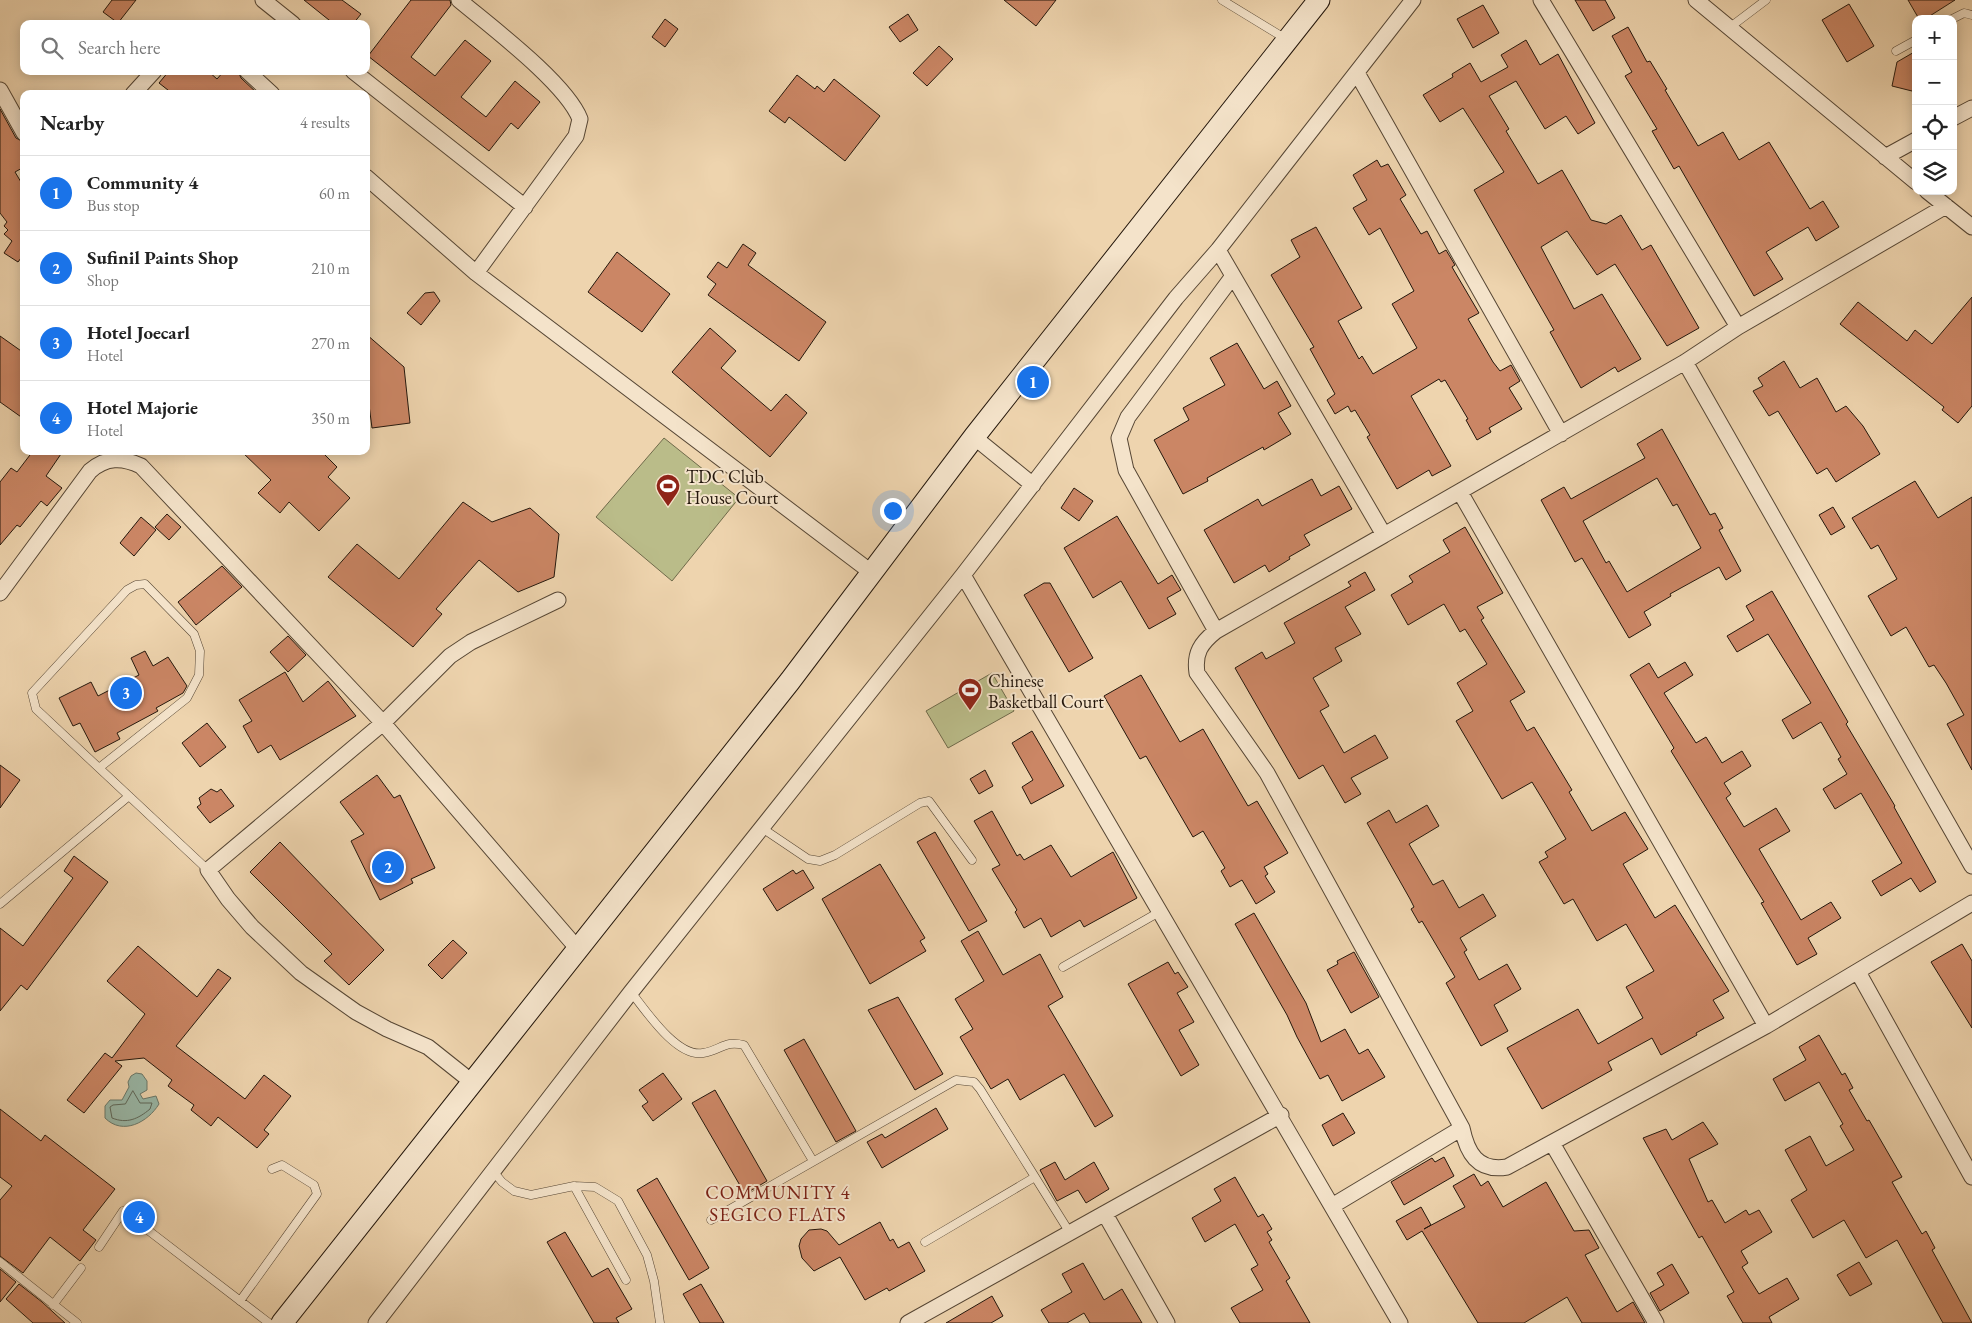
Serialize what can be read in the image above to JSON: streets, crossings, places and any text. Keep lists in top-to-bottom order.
{
  "districts": ["COMMUNITY 4 SEGICO FLATS"],
  "places": {
    "sports": ["TDC Club House Court", "Chinese Basketball Court"]
  },
  "page": {
    "map_buttons": ["+", "−"],
    "search": "Search here",
    "heading": ["Nearby", "4 results"],
    "list": [
      {
        "mark": "1",
        "name": "Community 4",
        "note": "Bus stop",
        "value": "60 m"
      },
      {
        "mark": "2",
        "name": "Sufinil Paints Shop",
        "note": "Shop",
        "value": "210 m"
      },
      {
        "mark": "3",
        "name": "Hotel Joecarl",
        "note": "Hotel",
        "value": "270 m"
      },
      {
        "mark": "4",
        "name": "Hotel Majorie",
        "note": "Hotel",
        "value": "350 m"
      }
    ],
    "pins": [
      "1",
      "3",
      "2",
      "4"
    ]
  }
}
